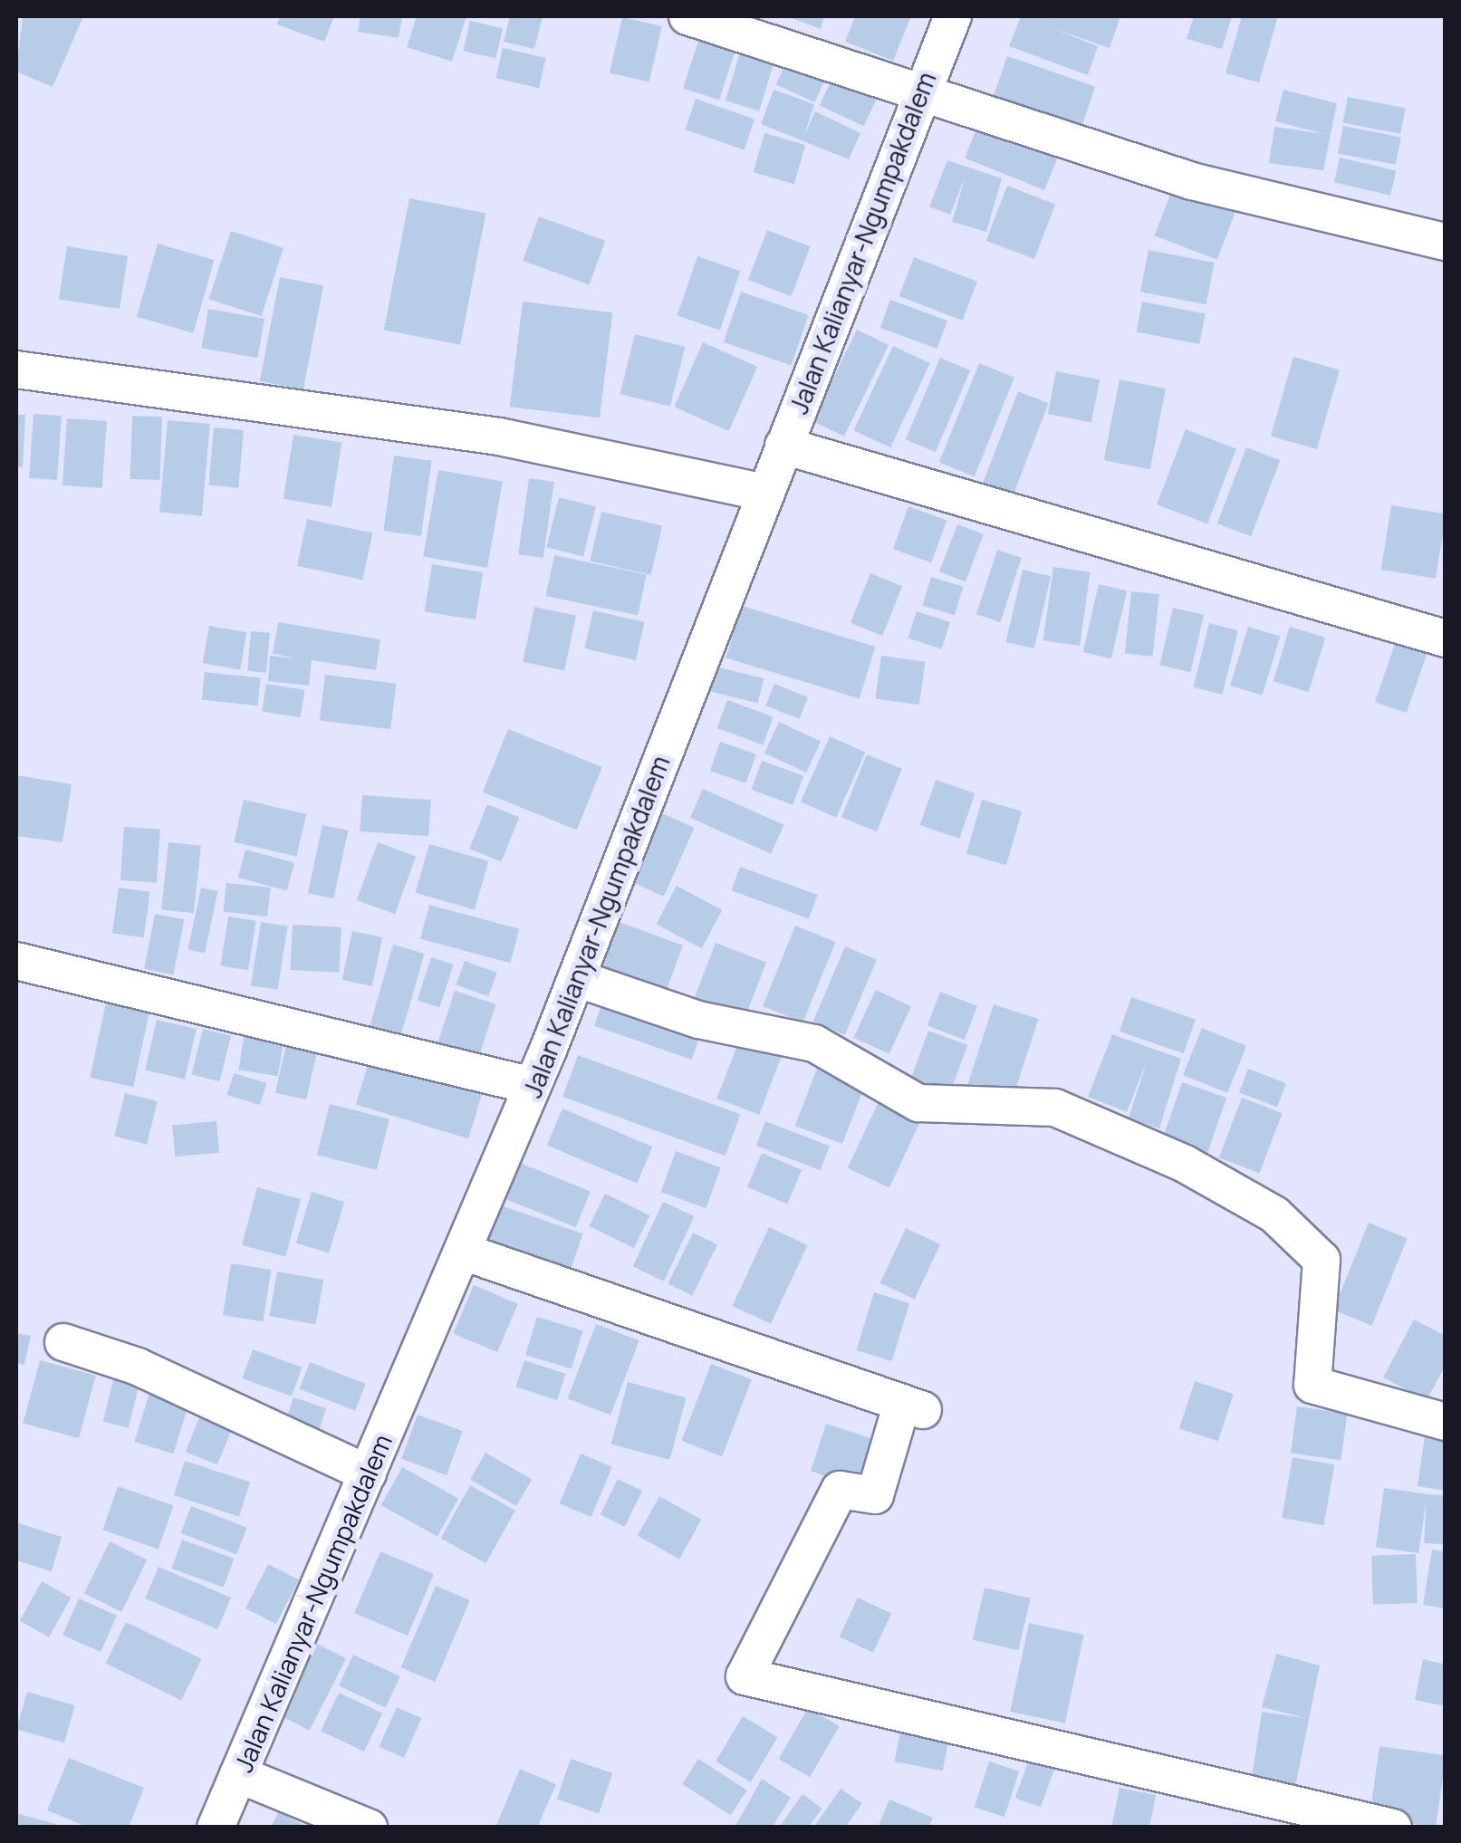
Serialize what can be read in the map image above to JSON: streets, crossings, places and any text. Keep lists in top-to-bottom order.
{
  "streets": {
    "street": ["Jalan Kalianyar-Ngumpakdalem"]
  }
}
